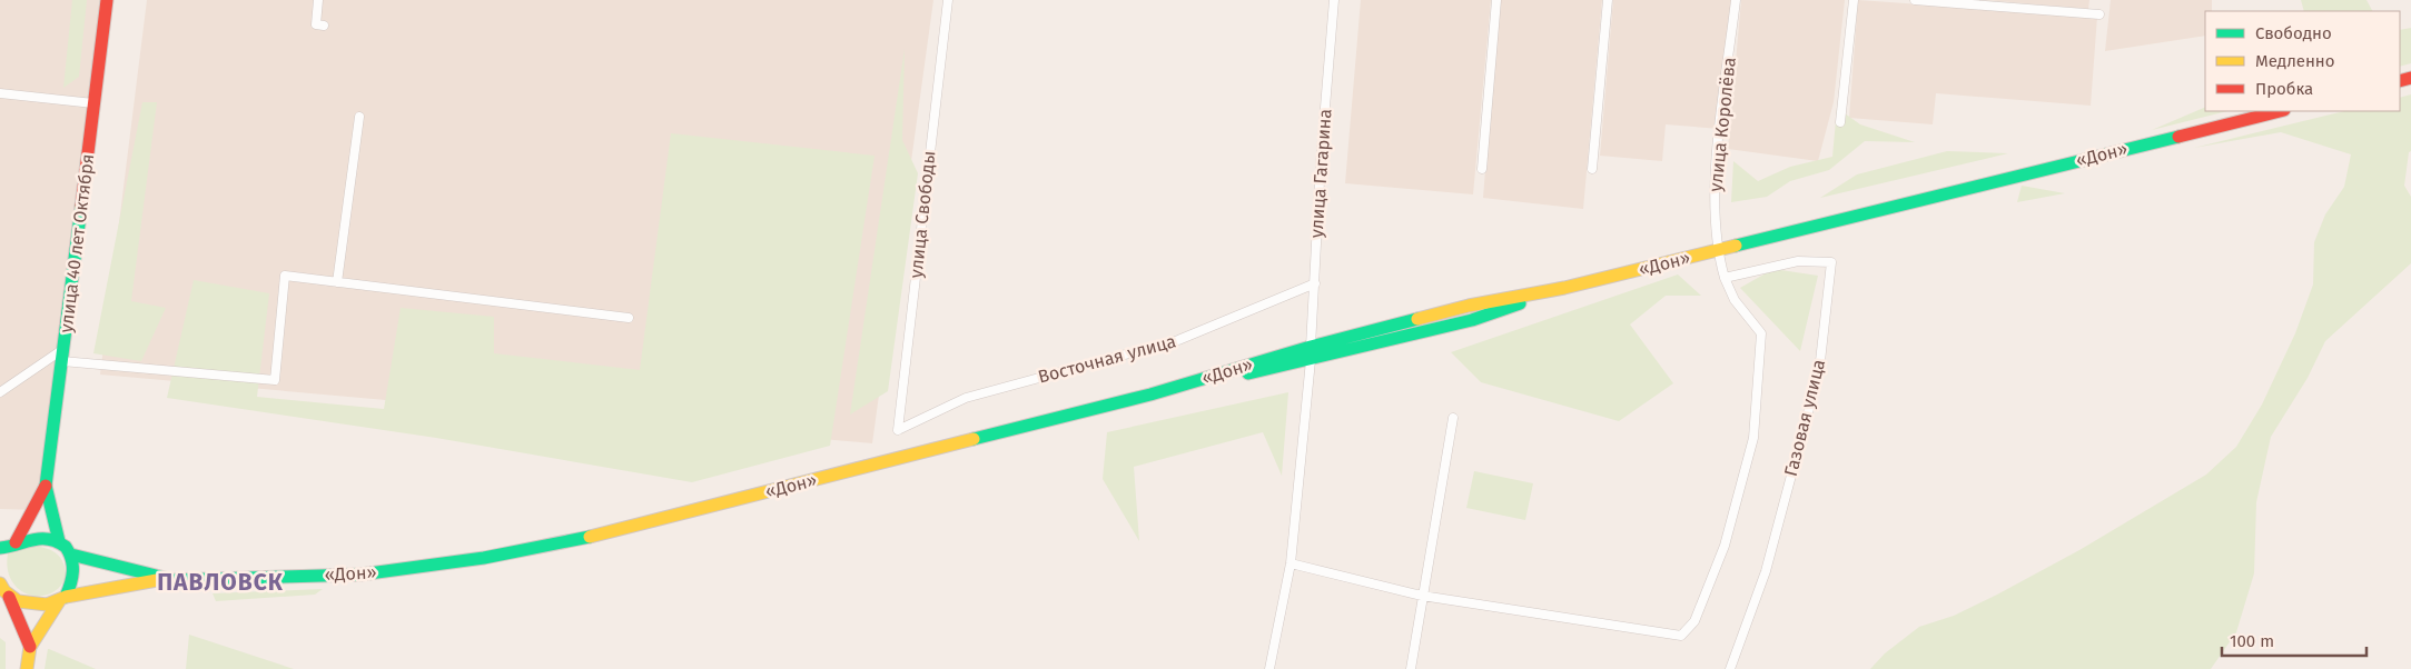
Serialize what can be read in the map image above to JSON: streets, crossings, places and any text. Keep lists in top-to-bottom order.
{
  "streets": {
    "main road": ["«Дон»", "улица 40 лет Октября"],
    "street": [
      "улица Королёва",
      "улица Гагарина",
      "улица Свободы",
      "Восточная улица",
      "Газовая улица"
    ]
  },
  "crossings": [
    ["улица Королёва", "«Дон»"],
    ["«Дон»", "улица Гагарина"],
    ["«Дон»", "улица 40 лет Октября"],
    ["улица Гагарина", "Восточная улица"],
    ["улица Свободы", "Восточная улица"]
  ],
  "districts": ["ПАВЛОВСК"],
  "legend": ["Свободно", "Медленно", "Пробка"],
  "scale_bar": "100 m"
}
